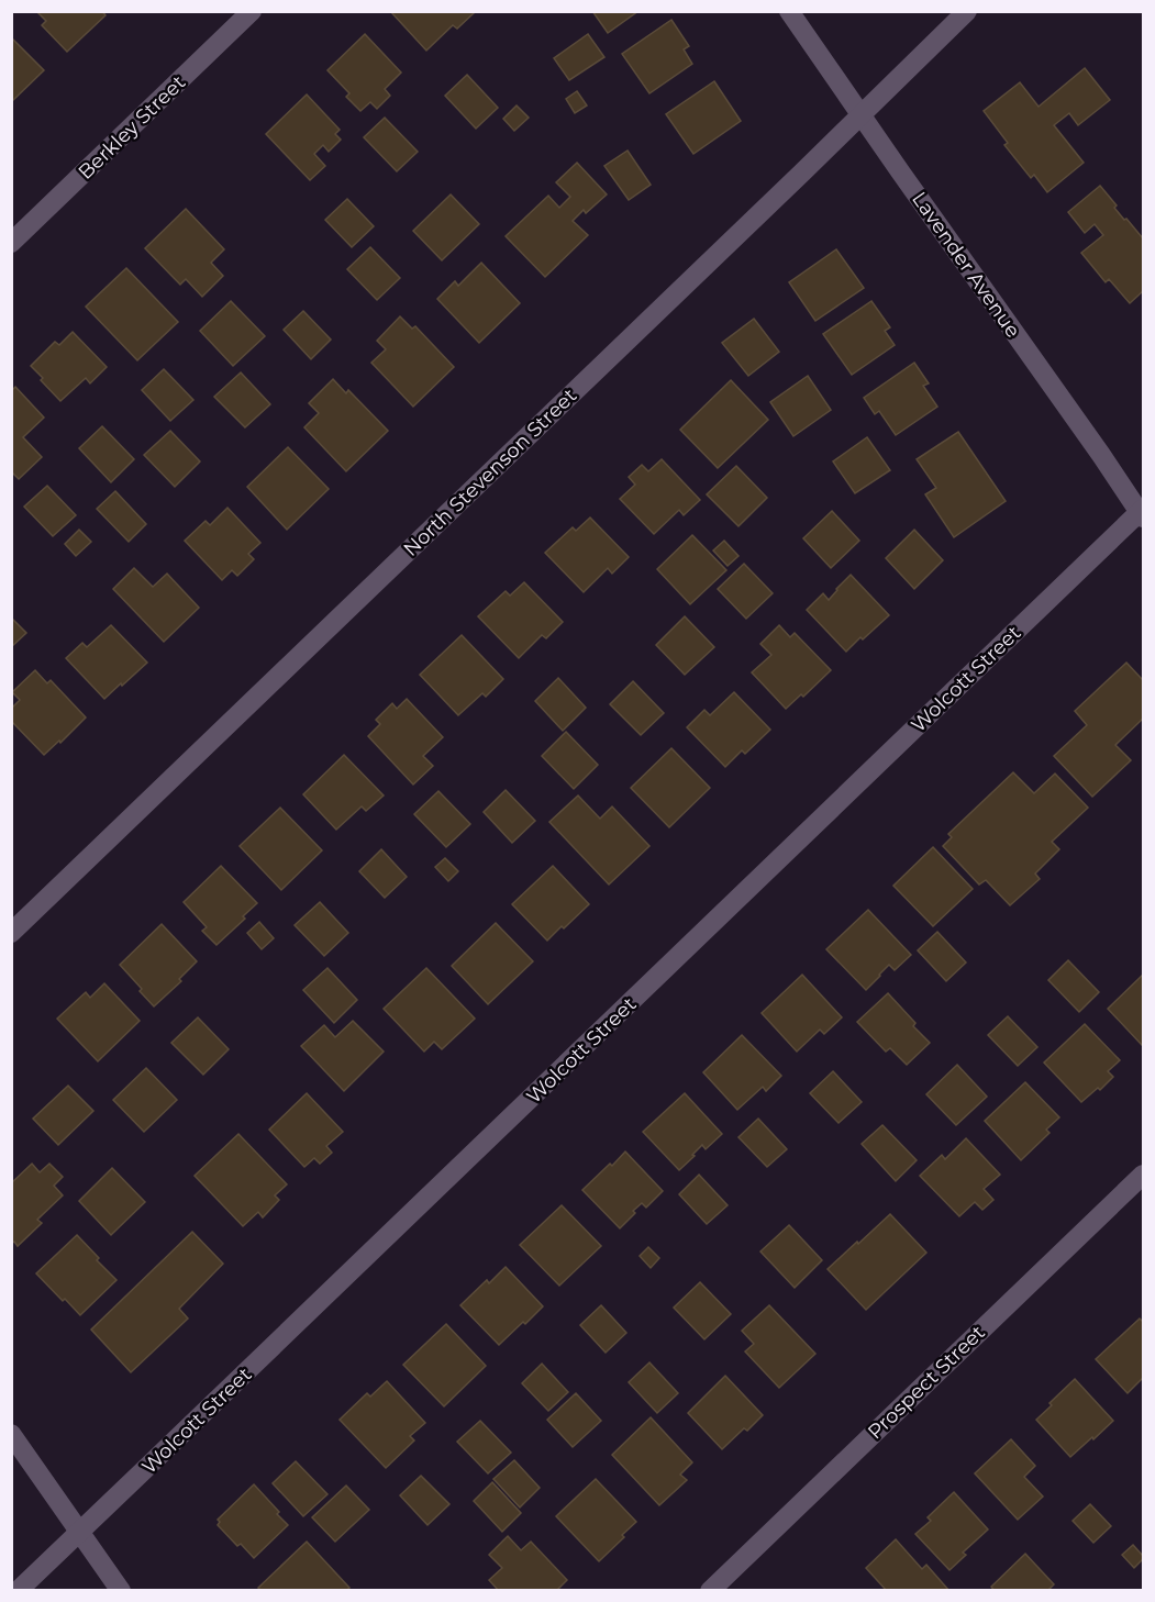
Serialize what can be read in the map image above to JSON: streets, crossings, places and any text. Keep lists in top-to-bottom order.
{
  "streets": {
    "street": [
      "Berkley Street",
      "Lavender Avenue",
      "North Stevenson Street",
      "Wolcott Street",
      "Prospect Street"
    ]
  },
  "crossings": [
    ["Lavender Avenue", "North Stevenson Street"],
    ["Lavender Avenue", "Wolcott Street"]
  ]
}
